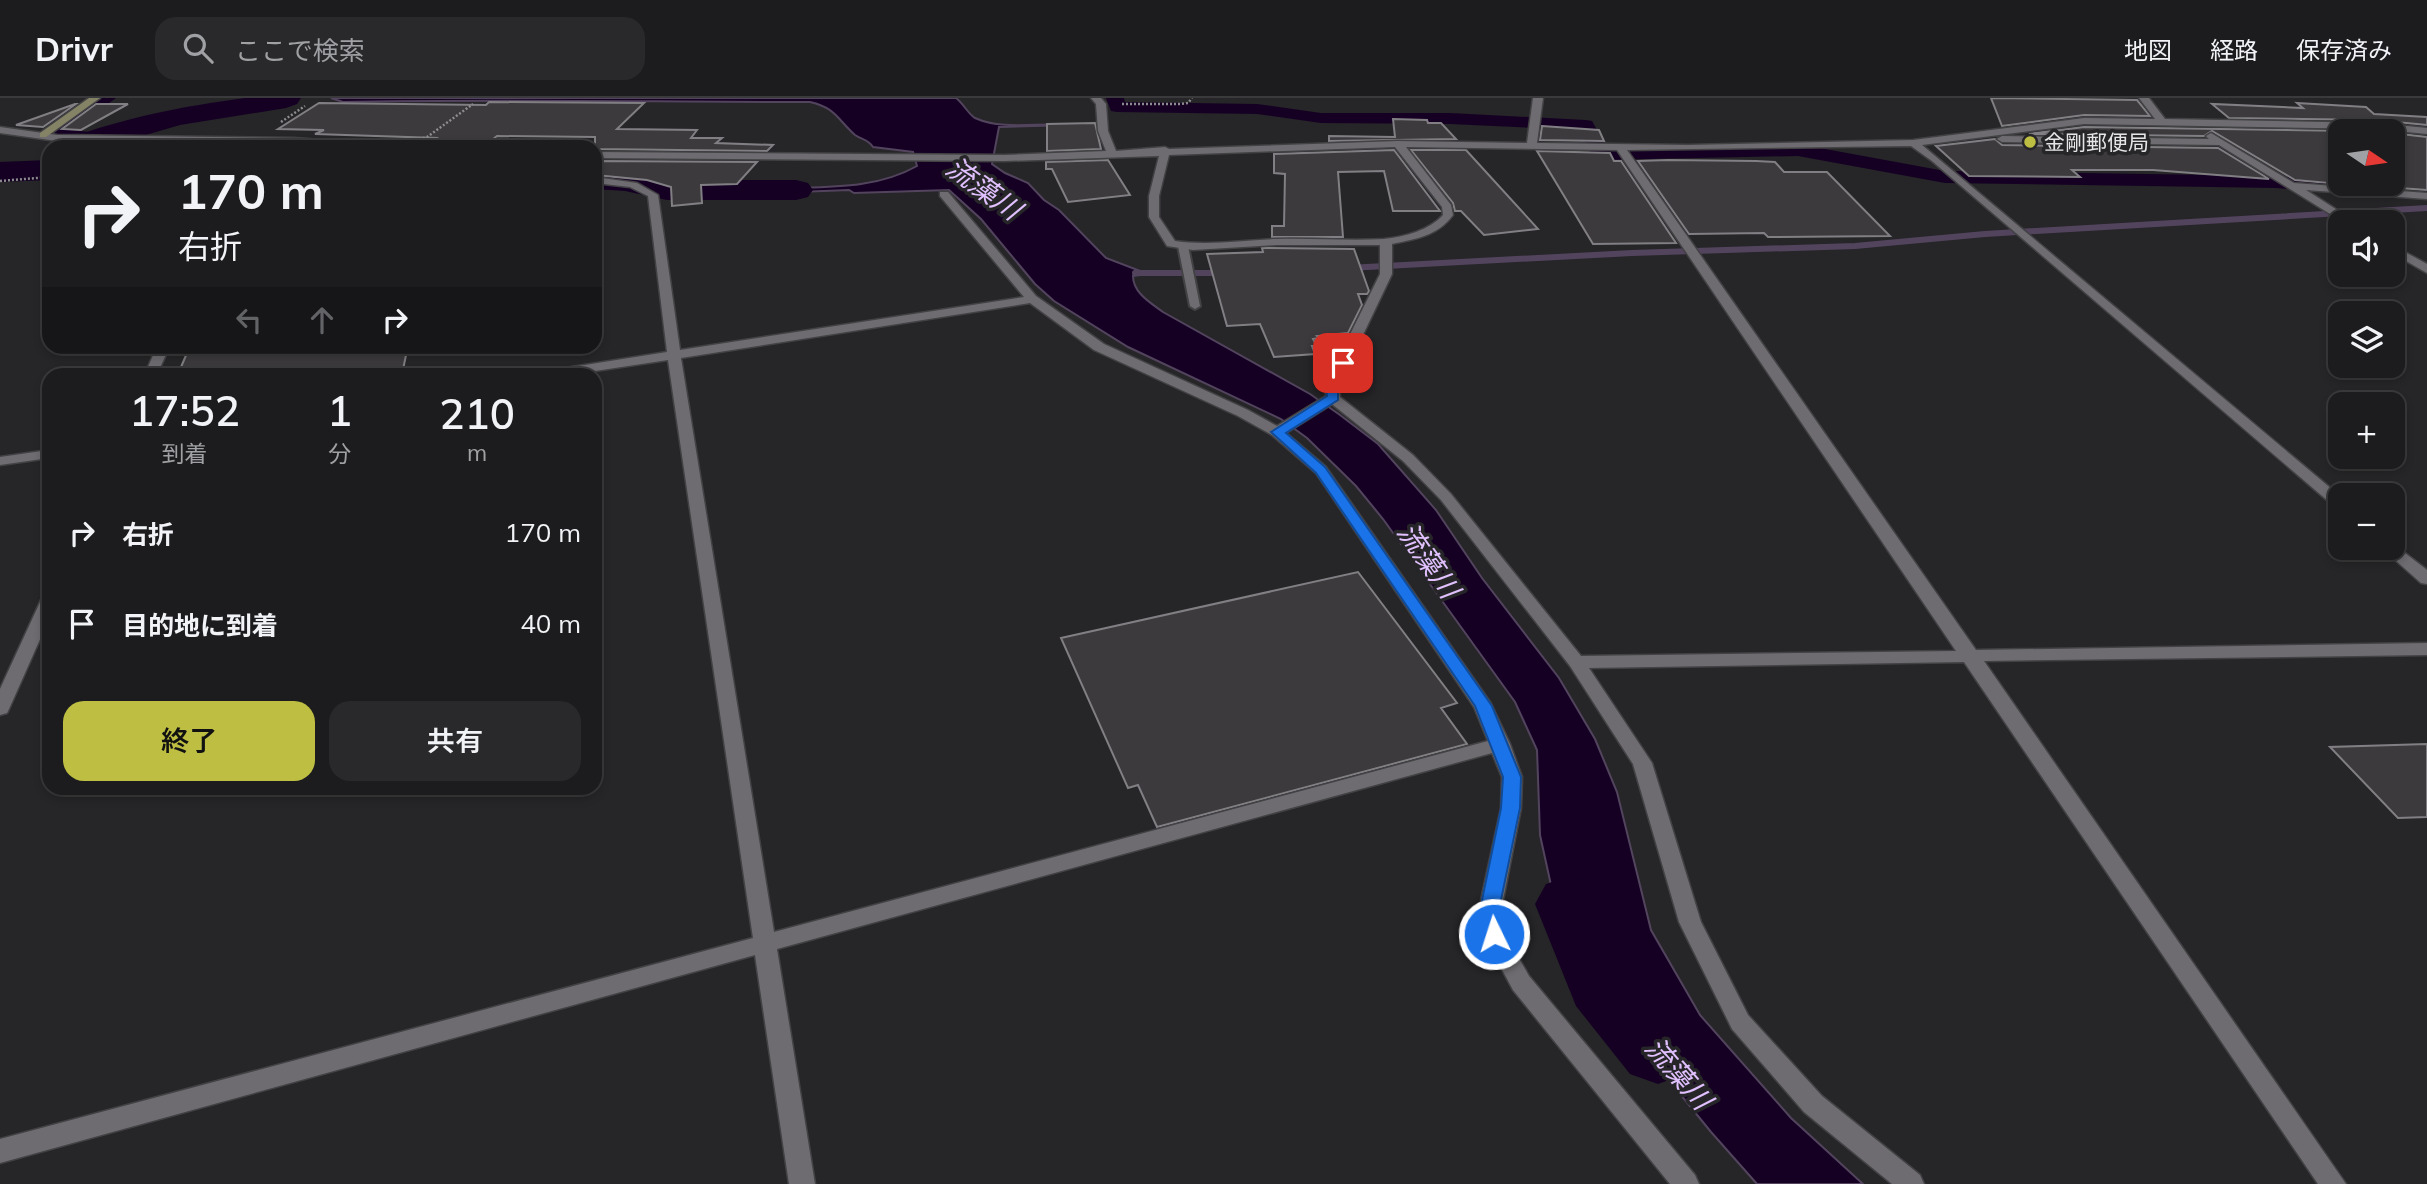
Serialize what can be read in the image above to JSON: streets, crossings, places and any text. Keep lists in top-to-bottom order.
{
  "water": ["流藻川"],
  "places": ["金剛郵便局"],
  "north": "right",
  "page": {
    "header": "Drivr",
    "search": "ここで検索",
    "nav": ["地図", "経路", "保存済み"],
    "map_buttons": ["+", "−"],
    "turn": ["170 m", "右折"],
    "eta": [
      "17:52",
      "到着",
      "1",
      "分",
      "210",
      "m"
    ],
    "list": [
      {
        "name": "右折",
        "value": "170 m"
      },
      {
        "name": "目的地に到着",
        "value": "40 m"
      }
    ],
    "buttons": ["終了", "共有"]
  }
}
